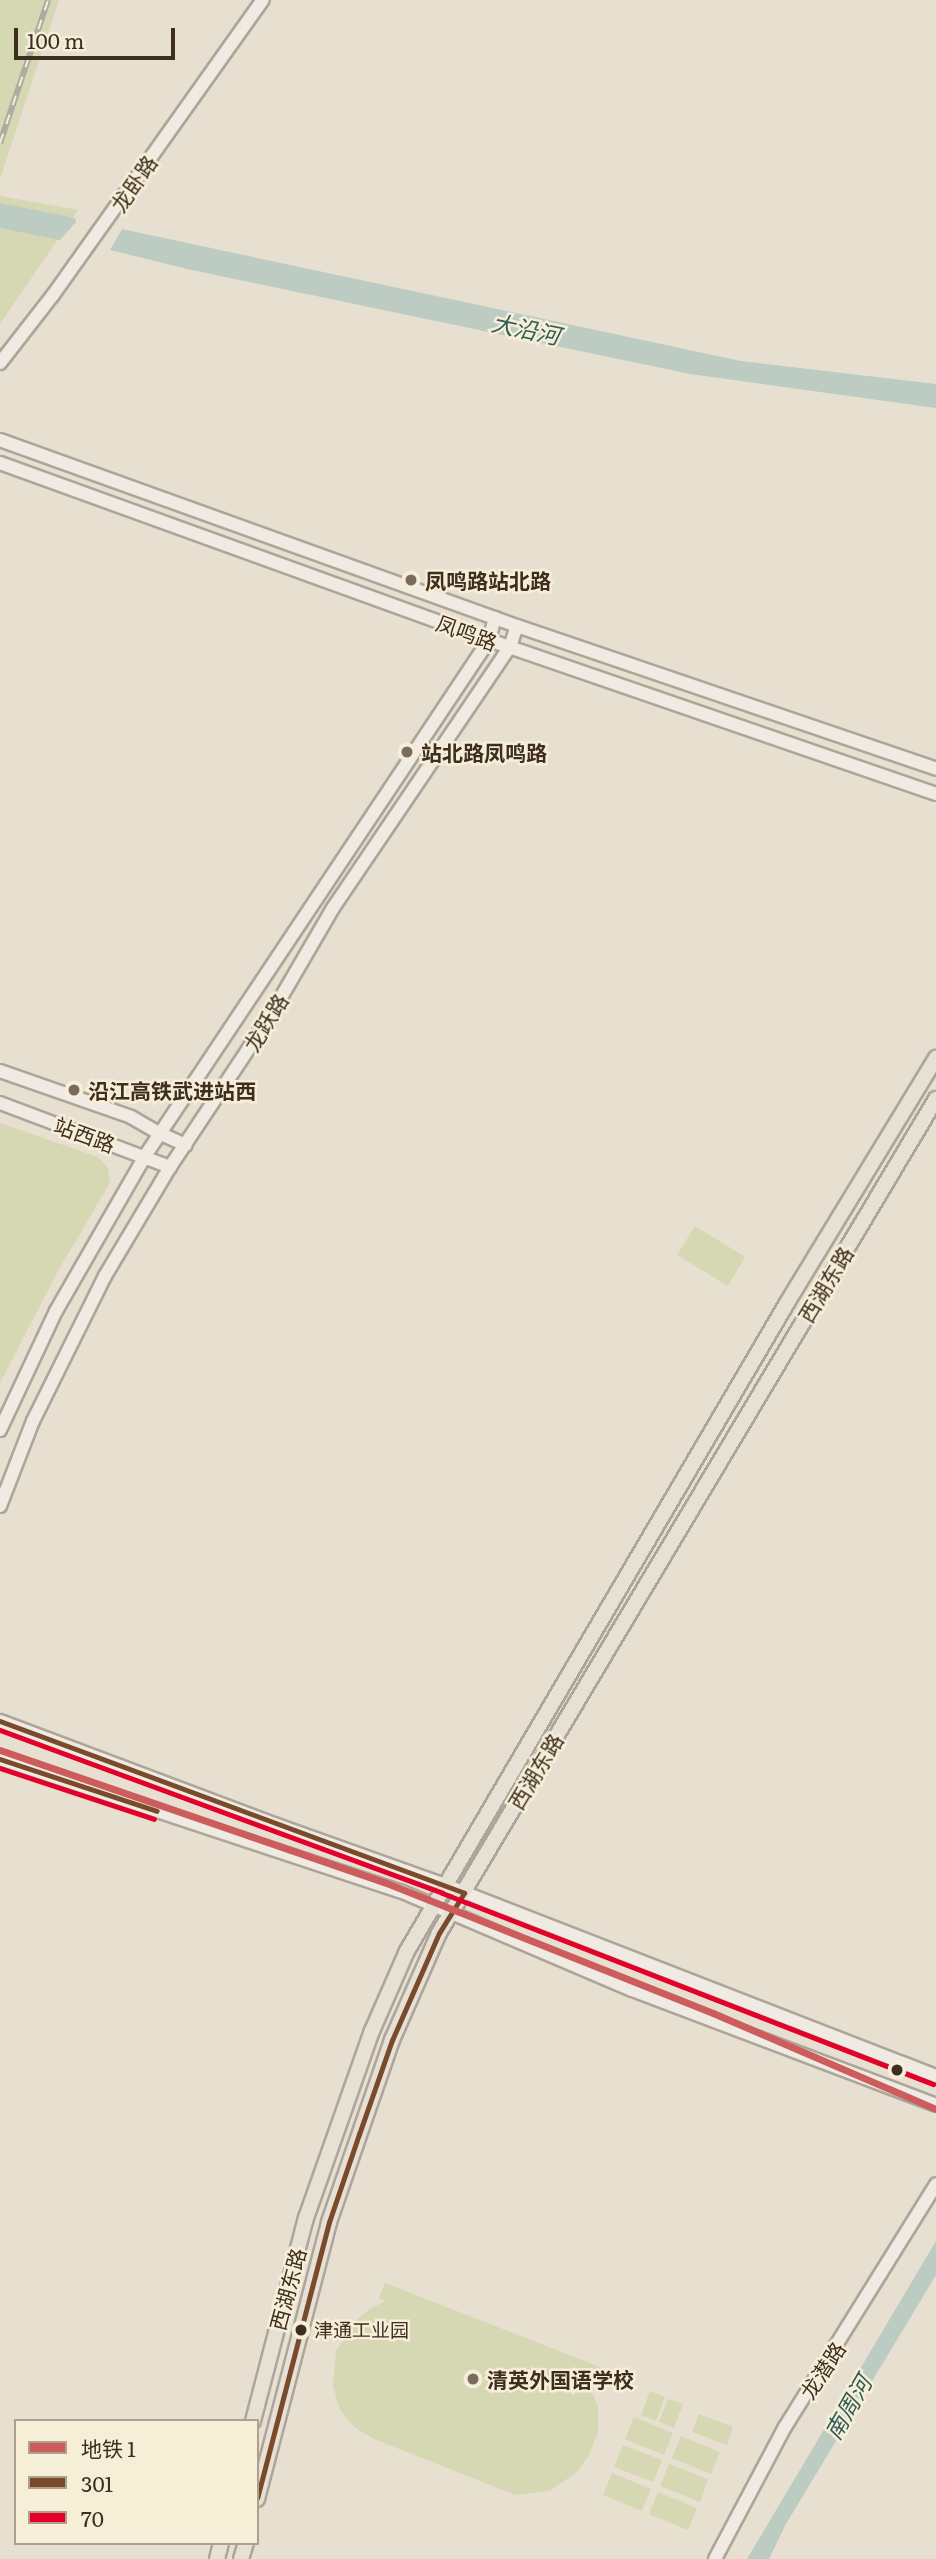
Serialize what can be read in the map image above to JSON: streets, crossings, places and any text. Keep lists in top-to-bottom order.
{
  "streets": {
    "main road": ["西湖东路"],
    "street": [
      "龙卧路",
      "凤鸣路",
      "龙跃路",
      "站西路",
      "龙潜路"
    ]
  },
  "crossings": [
    ["凤鸣路", "龙跃路"],
    ["龙跃路", "站西路"]
  ],
  "water": ["大沿河", "南周河"],
  "places": [
    "凤鸣路站北路",
    "站北路凤鸣路",
    "沿江高铁武进站西",
    "津通工业园",
    "清英外国语学校"
  ],
  "lines": ["transit line 301", "transit line 70", "metro line 1"],
  "legend": ["地铁 1", "301", "70"],
  "scale_bar": "100 m"
}
